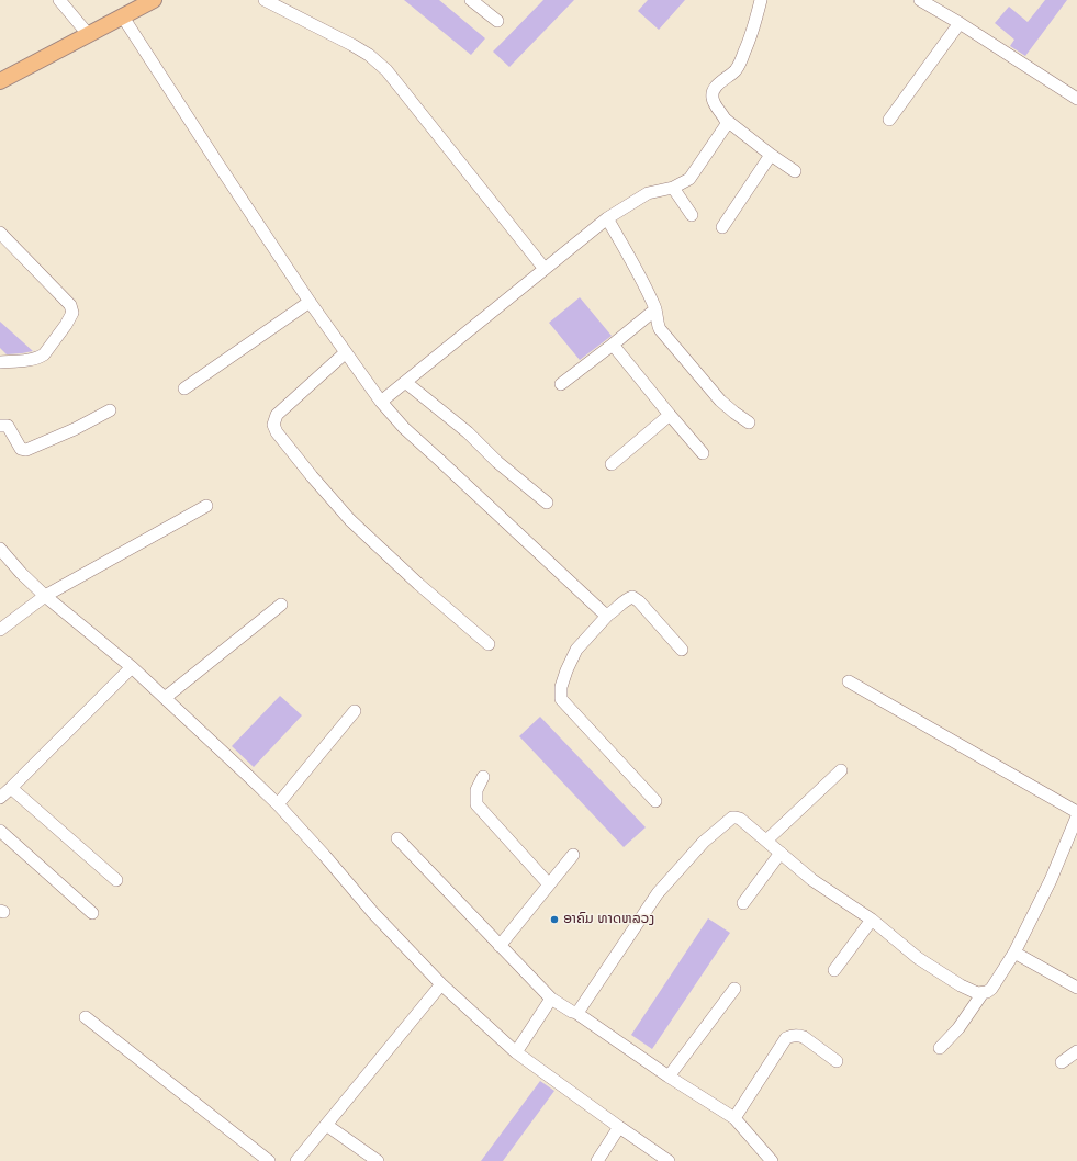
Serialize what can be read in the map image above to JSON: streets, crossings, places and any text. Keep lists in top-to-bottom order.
{
  "places": ["ອາຄົມ ທາດຫລວງ"]
}
